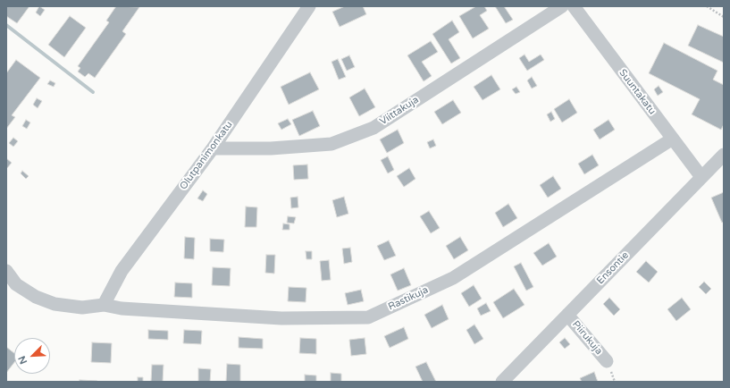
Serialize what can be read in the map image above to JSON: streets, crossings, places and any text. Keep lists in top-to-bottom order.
{
  "streets": {
    "street": [
      "Suuntakatu",
      "Viittakuja",
      "Olutpanimonkatu",
      "Ensontie",
      "Rastikuja",
      "Piirukuja"
    ]
  },
  "crossings": [
    ["Suuntakatu", "Ensontie"],
    ["Suuntakatu", "Rastikuja"],
    ["Viittakuja", "Olutpanimonkatu"],
    ["Olutpanimonkatu", "Rastikuja"],
    ["Ensontie", "Piirukuja"]
  ],
  "north": "bottom left"
}
